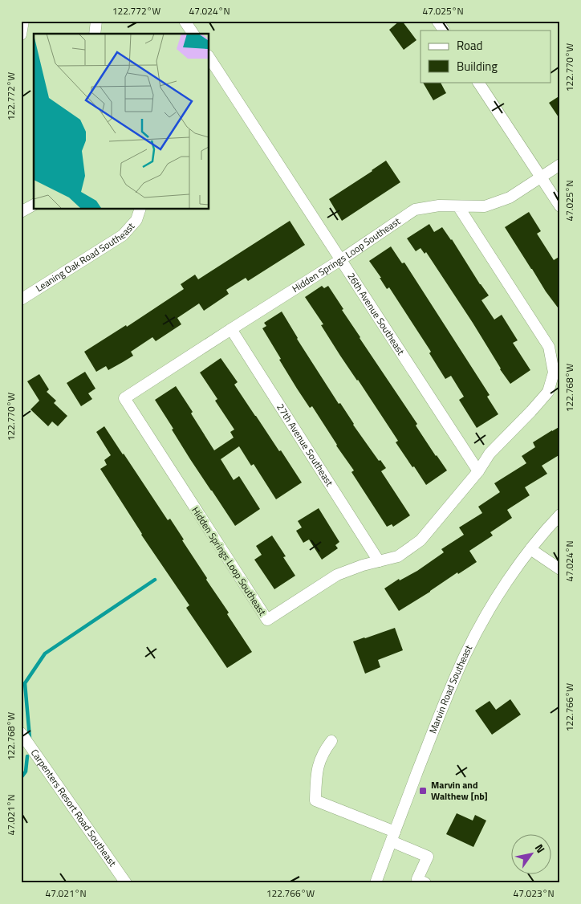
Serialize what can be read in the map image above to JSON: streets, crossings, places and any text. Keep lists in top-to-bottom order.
{
  "streets": {
    "street": [
      "Hidden Springs Loop Southeast",
      "Leaning Oak Road Southeast",
      "26th Avenue Southeast",
      "27th Avenue Southeast",
      "Marvin Road Southeast",
      "Carpenters Resort Road Southeast"
    ]
  },
  "crossings": [
    ["Hidden Springs Loop Southeast", "26th Avenue Southeast"],
    ["Hidden Springs Loop Southeast", "27th Avenue Southeast"]
  ],
  "places": {
    "transit": ["Marvin and Walthew [nb]"]
  },
  "legend": ["Road", "Building"],
  "north": "top right",
  "coordinates": [
    "122.772°W",
    "47.024°N",
    "47.025°N",
    "122.770°W",
    "122.768°W",
    "122.766°W",
    "47.021°N",
    "47.023°N"
  ]
}
